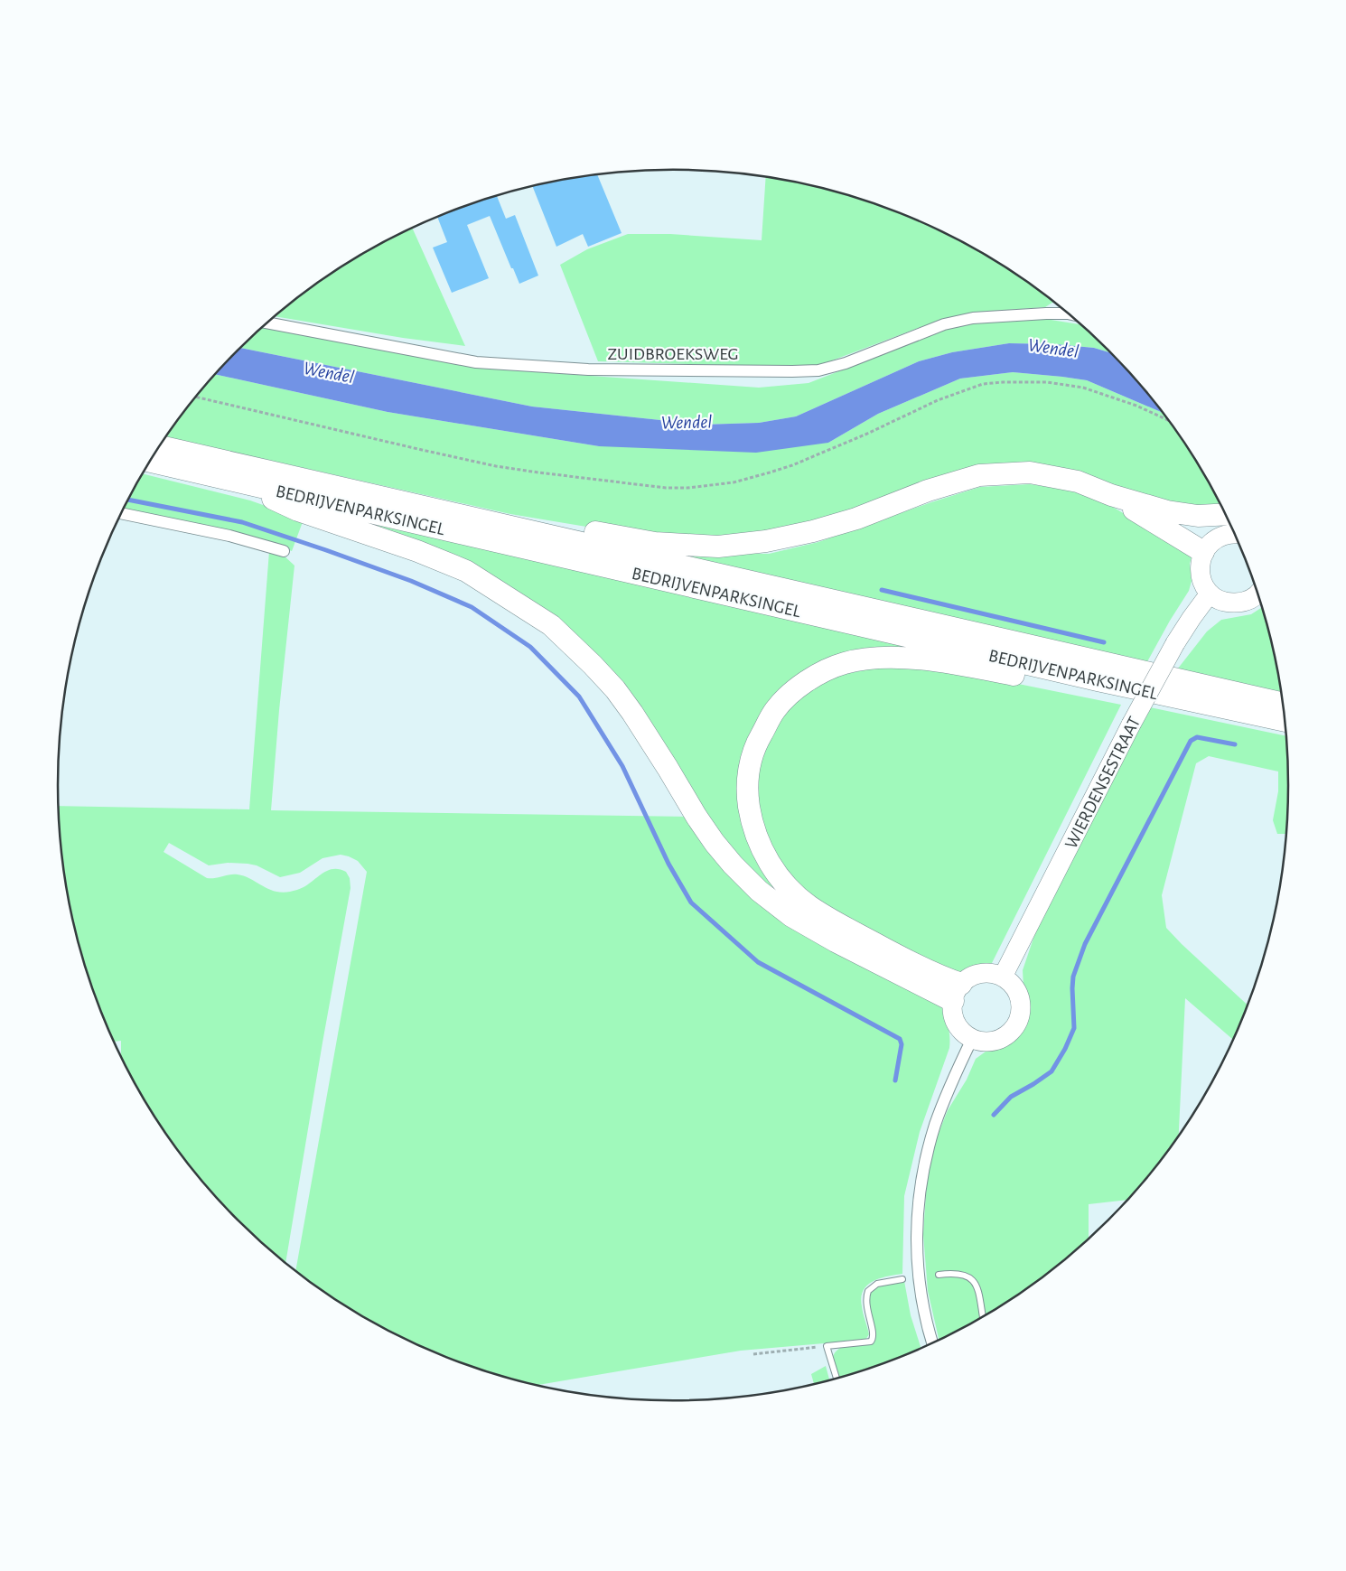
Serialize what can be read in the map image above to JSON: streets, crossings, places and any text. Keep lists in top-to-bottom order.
{
  "streets": {
    "highway": ["BEDRIJVENPARKSINGEL"],
    "main road": ["WIERDENSESTRAAT"],
    "street": ["ZUIDBROEKSWEG"]
  },
  "water": ["Wendel"]
}
